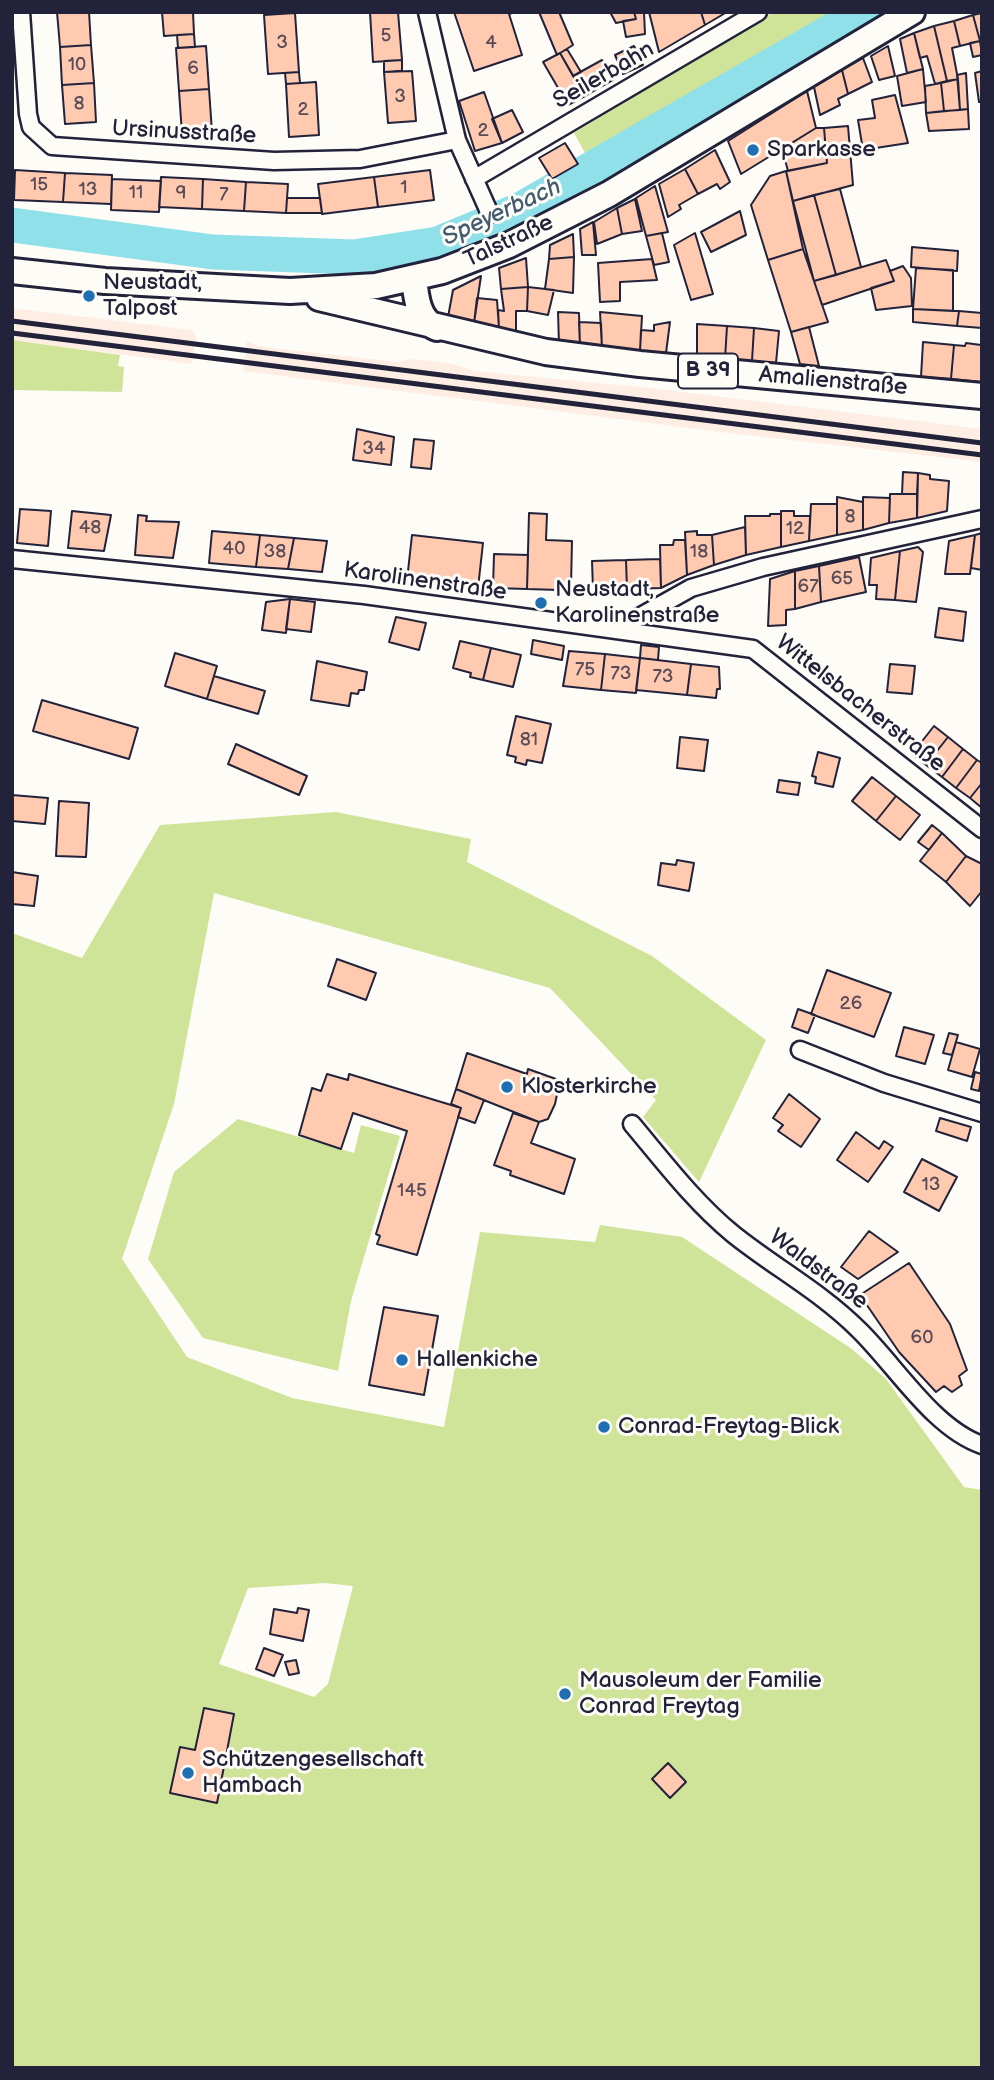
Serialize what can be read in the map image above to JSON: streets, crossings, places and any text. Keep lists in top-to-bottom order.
{
  "streets": {
    "main road": ["Talstraße", "B 39", "Amalienstraße"],
    "street": [
      "Seilerbahn",
      "Ursinusstraße",
      "Karolinenstraße",
      "Wittelsbacherstraße",
      "Waldstraße"
    ]
  },
  "crossings": [
    ["Talstraße", "Amalienstraße"],
    ["Karolinenstraße", "Wittelsbacherstraße"]
  ],
  "water": ["Speyerbach"],
  "places": [
    "Sparkasse",
    "Neustadt, Talpost",
    "Neustadt, Karolinenstraße",
    "Klosterkirche",
    "Hallenkiche",
    "Conrad-Freytag-Blick",
    "Mausoleum der Familie Conrad Freytag",
    "Schützengesellschaft Hambach"
  ],
  "house_numbers": [
    "5",
    "3",
    "4",
    "10",
    "6",
    "3",
    "8",
    "2",
    "2",
    "15",
    "1",
    "13",
    "11",
    "9",
    "7",
    "34",
    "8",
    "48",
    "12",
    "40",
    "38",
    "18",
    "65",
    "67",
    "75",
    "73",
    "73",
    "81",
    "26",
    "13",
    "145",
    "60"
  ]
}
